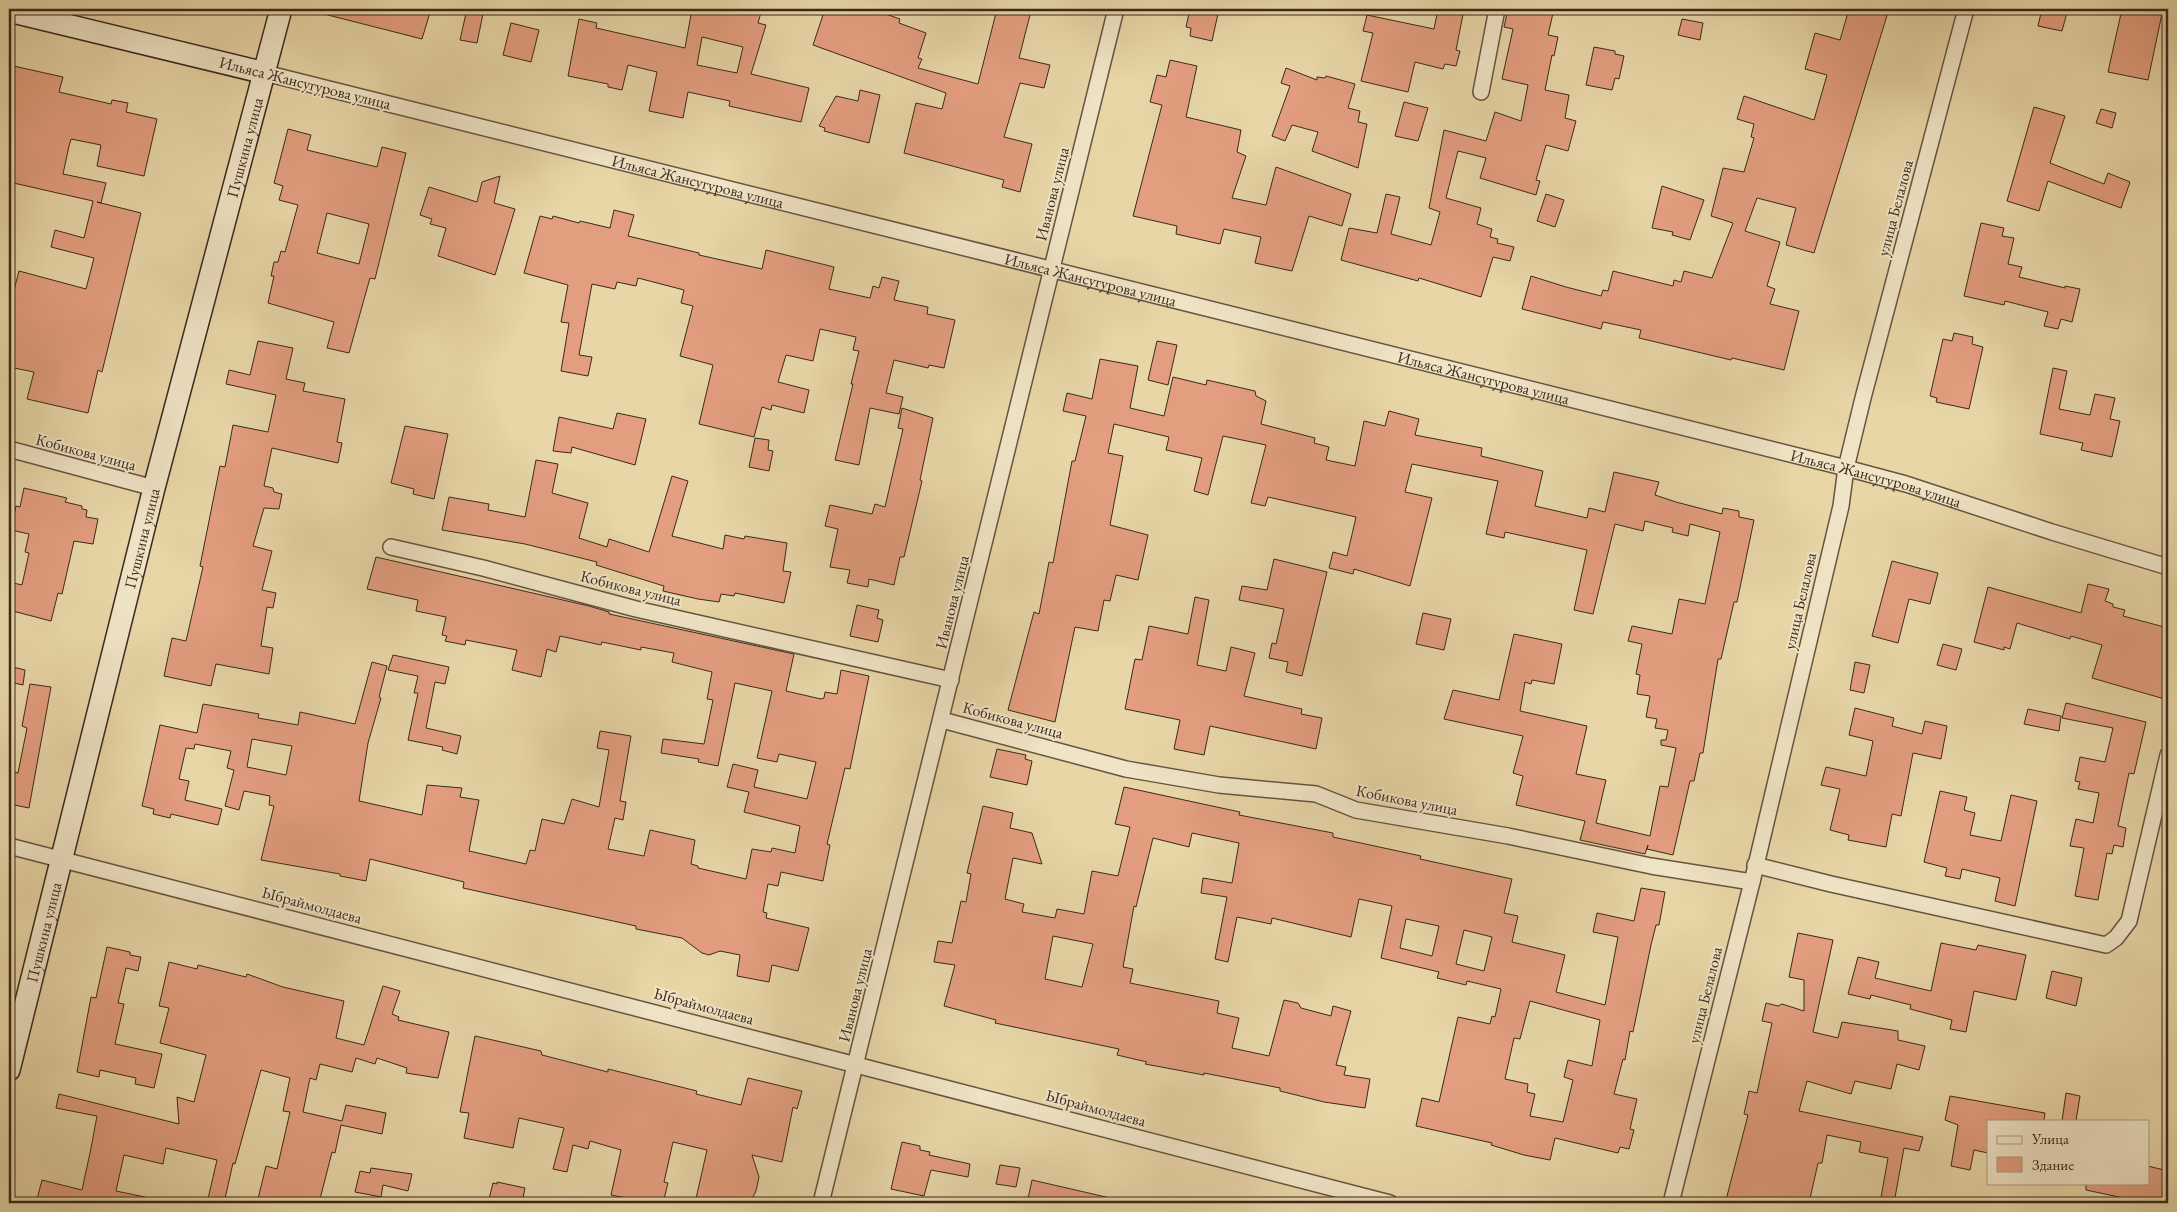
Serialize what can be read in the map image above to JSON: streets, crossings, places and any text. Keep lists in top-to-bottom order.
{
  "streets": {
    "street": [
      "Ильяса Жансугурова улица",
      "Пушкина улица",
      "Иванова улица",
      "улица Белалова",
      "Кобикова улица",
      "Ыбраймолдаева"
    ]
  },
  "crossings": [
    ["Ильяса Жансугурова улица", "Пушкина улица"],
    ["Ильяса Жансугурова улица", "Иванова улица"],
    ["Ильяса Жансугурова улица", "улица Белалова"],
    ["Пушкина улица", "Кобикова улица"],
    ["Пушкина улица", "Ыбраймолдаева"],
    ["Иванова улица", "Кобикова улица"],
    ["Иванова улица", "Ыбраймолдаева"],
    ["улица Белалова", "Кобикова улица"]
  ],
  "legend": ["Улица", "Здание"]
}
